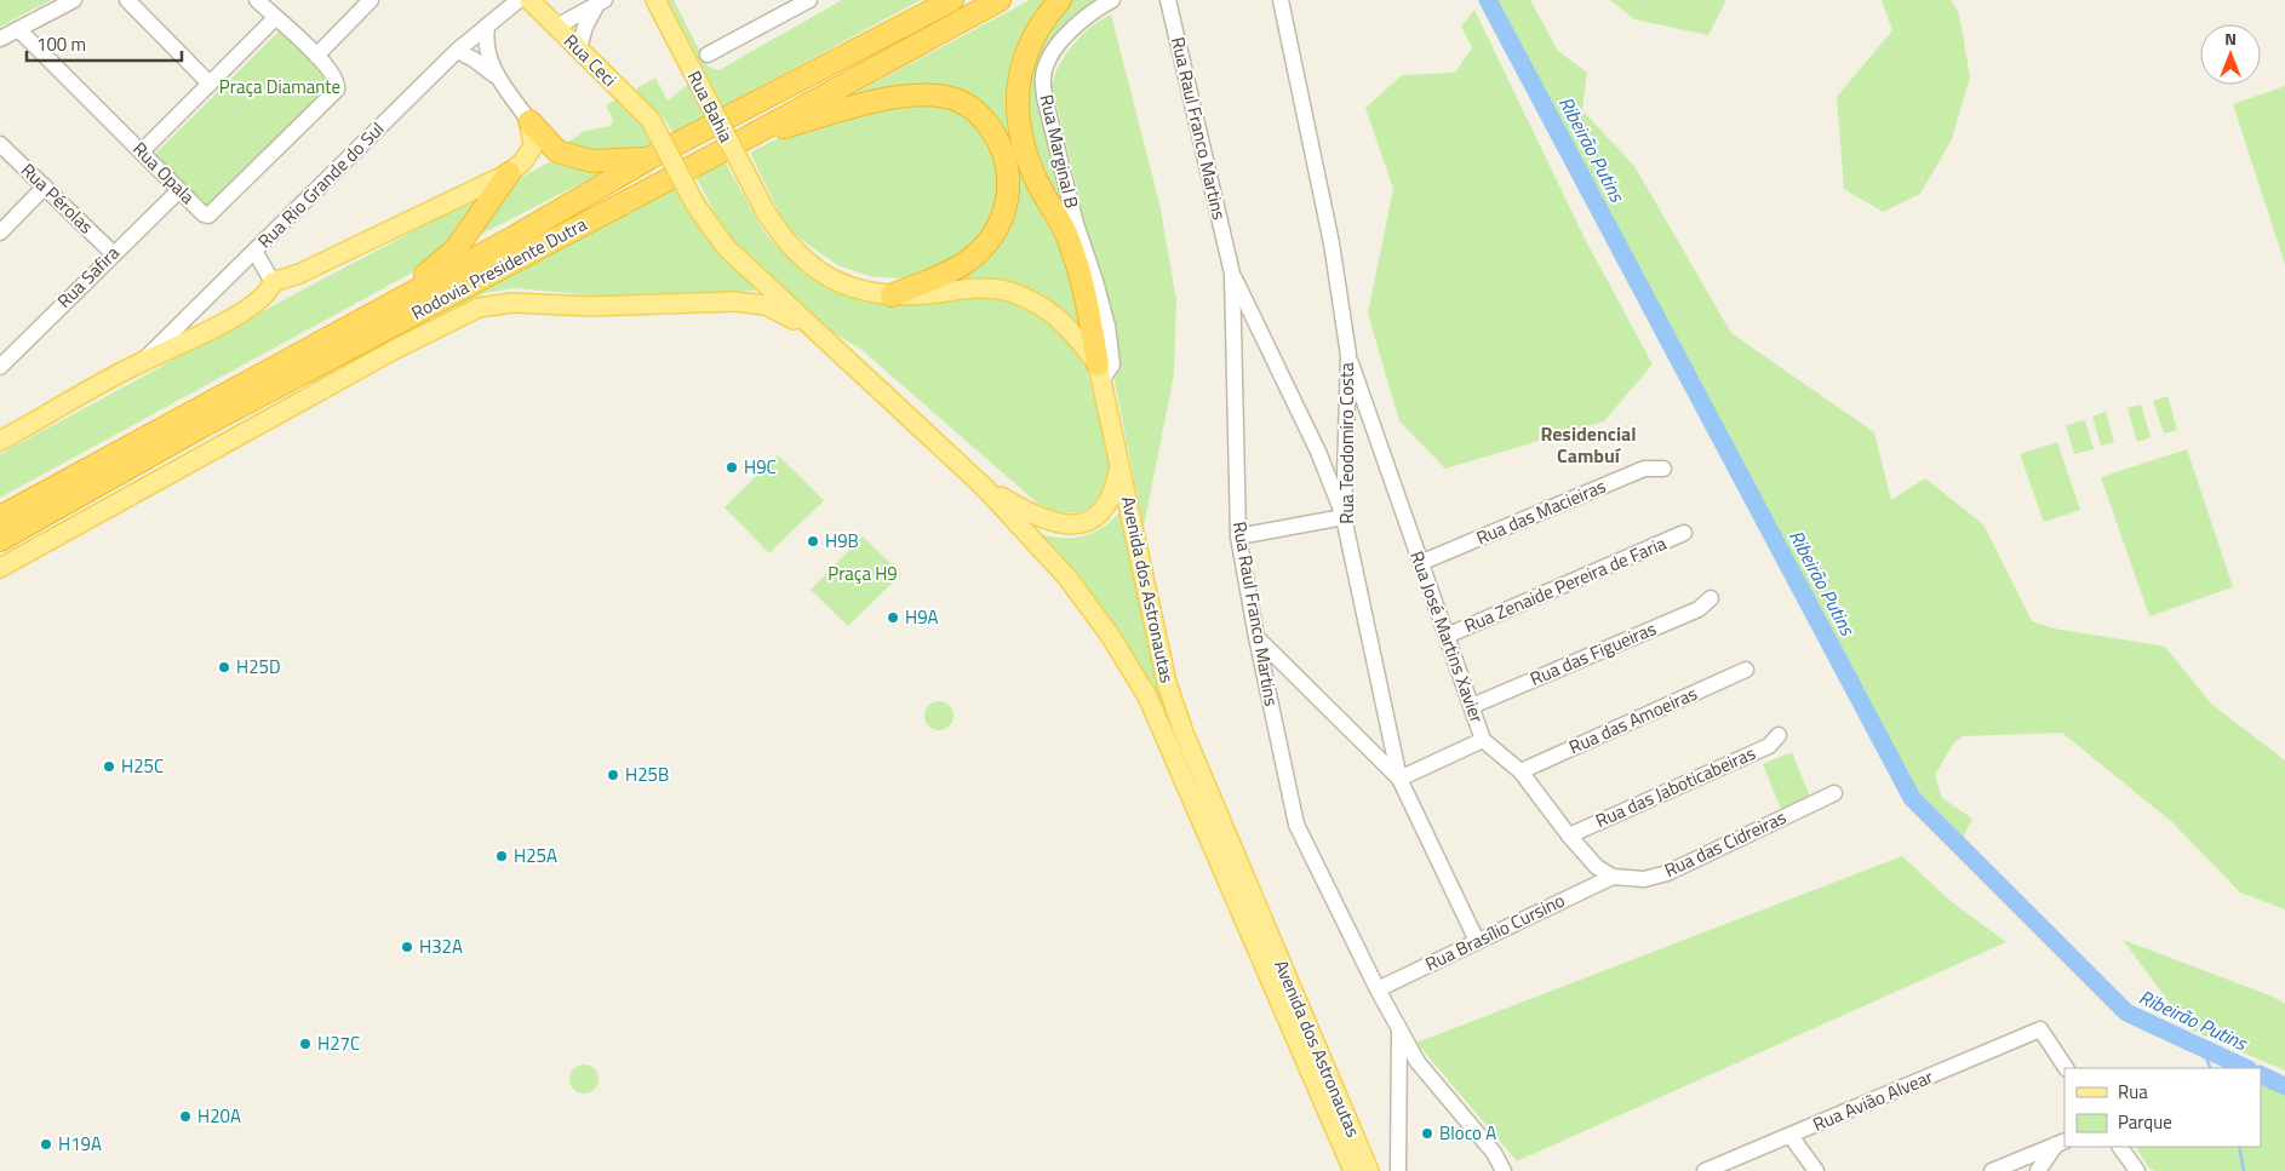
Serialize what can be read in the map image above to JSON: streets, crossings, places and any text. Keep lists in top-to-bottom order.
{
  "streets": {
    "highway": ["Rodovia Presidente Dutra"],
    "main road": ["Rua Ceci", "Rua Bahia", "Avenida dos Astronautas"],
    "street": [
      "Rua Raul Franco Martins",
      "Rua Marginal B",
      "Rua Opala",
      "Rua Rio Grande do Sul",
      "Rua Pérolas",
      "Rua Safira",
      "Rua Teodomiro Costa",
      "Rua das Macieiras",
      "Rua Zenaide Pereira de Faria",
      "Rua José Martins Xavier",
      "Rua das Figueiras",
      "Rua das Amoeiras",
      "Rua das Jaboticabeiras",
      "Rua das Cidreiras",
      "Rua Brasílio Cursino",
      "Rua Avião Alvear"
    ]
  },
  "crossings": [
    ["Rua Ceci", "Avenida dos Astronautas"],
    ["Rua Bahia", "Avenida dos Astronautas"],
    ["Rua Raul Franco Martins", "Rua Brasílio Cursino"],
    ["Rua Opala", "Rua Safira"],
    ["Rua Pérolas", "Rua Safira"],
    ["Rua Teodomiro Costa", "Rua José Martins Xavier"],
    ["Rua Teodomiro Costa", "Rua Brasílio Cursino"],
    ["Rua das Macieiras", "Rua José Martins Xavier"],
    ["Rua Zenaide Pereira de Faria", "Rua José Martins Xavier"],
    ["Rua José Martins Xavier", "Rua das Figueiras"],
    ["Rua José Martins Xavier", "Rua das Amoeiras"],
    ["Rua José Martins Xavier", "Rua das Jaboticabeiras"],
    ["Rua José Martins Xavier", "Rua das Cidreiras"],
    ["Rua José Martins Xavier", "Rua Brasílio Cursino"],
    ["Rua das Cidreiras", "Rua Brasílio Cursino"]
  ],
  "districts": ["Residencial Cambuí"],
  "water": ["Ribeirão Putins"],
  "parks": ["Praça Diamante", "Praça H9"],
  "places": [
    "H9C",
    "H9B",
    "H9A",
    "H25D",
    "H25C",
    "H25B",
    "H25A",
    "H32A",
    "H27C",
    "H20A",
    "Bloco A",
    "H19A"
  ],
  "legend": ["Rua", "Parque"],
  "scale_bar": "100 m",
  "north": "top"
}
